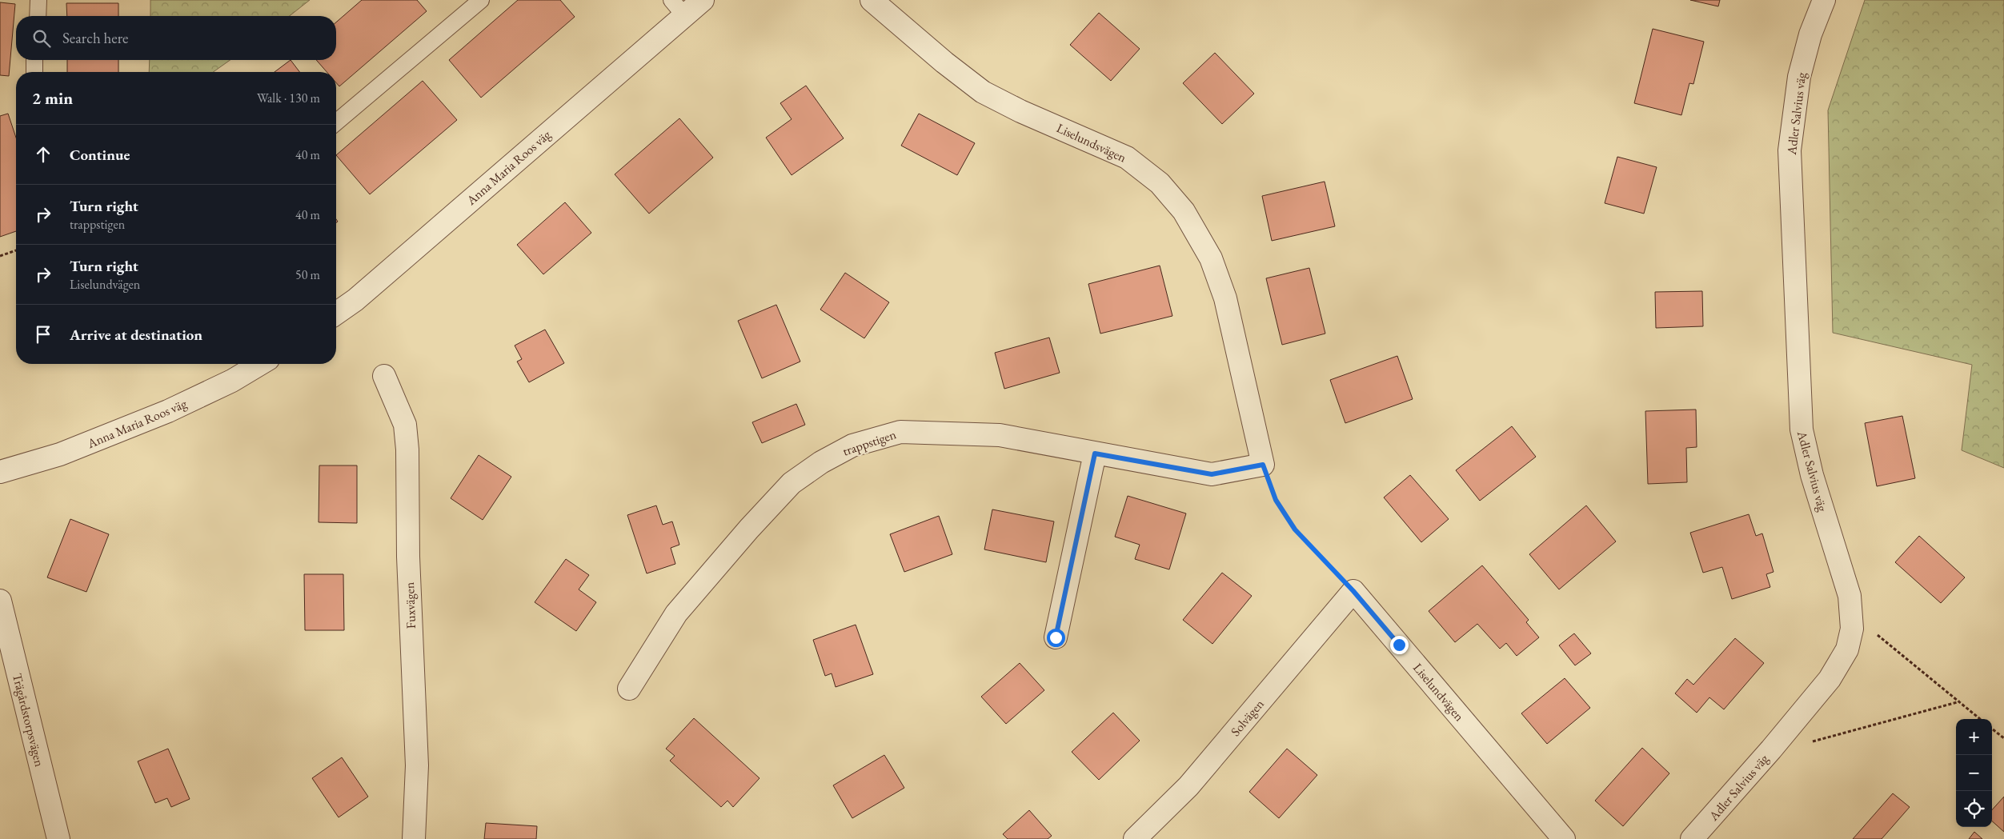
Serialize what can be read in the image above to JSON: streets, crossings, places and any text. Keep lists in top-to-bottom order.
{
  "streets": {
    "street": [
      "Adler Salvius väg",
      "Liselundsvägen",
      "Anna Maria Roos väg",
      "trappstigen",
      "Fuxvägen",
      "Liselundvägen",
      "Solvägen",
      "Trägårdstorpsvägen"
    ]
  },
  "crossings": [
    ["Liselundsvägen", "trappstigen"],
    ["Liselundvägen", "Solvägen"]
  ],
  "page": {
    "search": "Search here",
    "heading": ["2 min", "Walk · 130 m"],
    "list": [
      ["Continue", "40 m"],
      ["Turn right", "trappstigen", "40 m"],
      ["Turn right", "Liselundvägen", "50 m"],
      "Arrive at destination"
    ],
    "map_buttons": ["+", "−"]
  }
}
